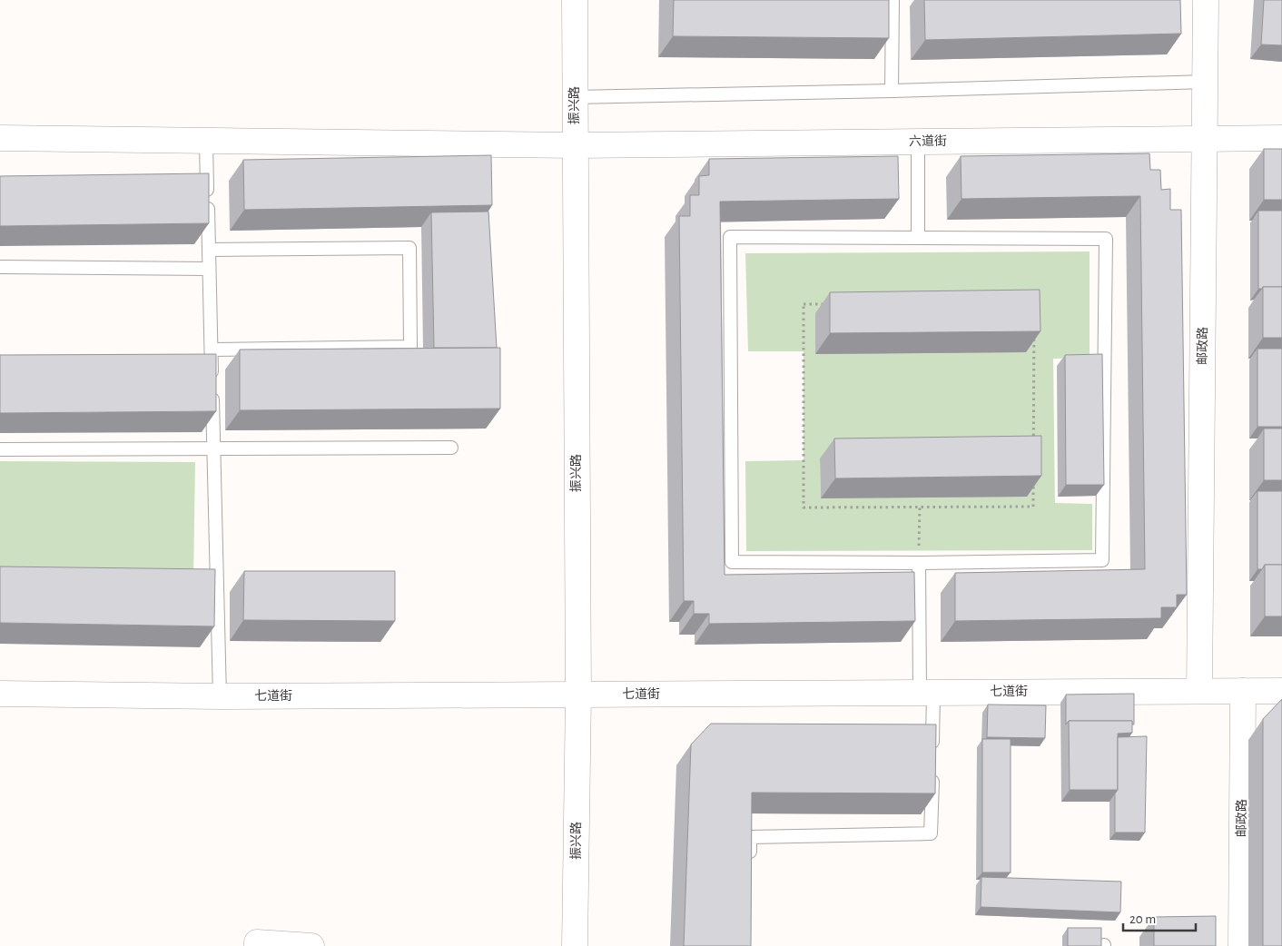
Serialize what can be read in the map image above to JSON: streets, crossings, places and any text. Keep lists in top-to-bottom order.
{
  "streets": {
    "street": [
      "振兴路",
      "六道街",
      "邮政路",
      "七道街"
    ]
  },
  "crossings": [
    ["振兴路", "六道街"],
    ["振兴路", "七道街"],
    ["六道街", "邮政路"],
    ["邮政路", "七道街"]
  ],
  "scale_bar": "20 m"
}
